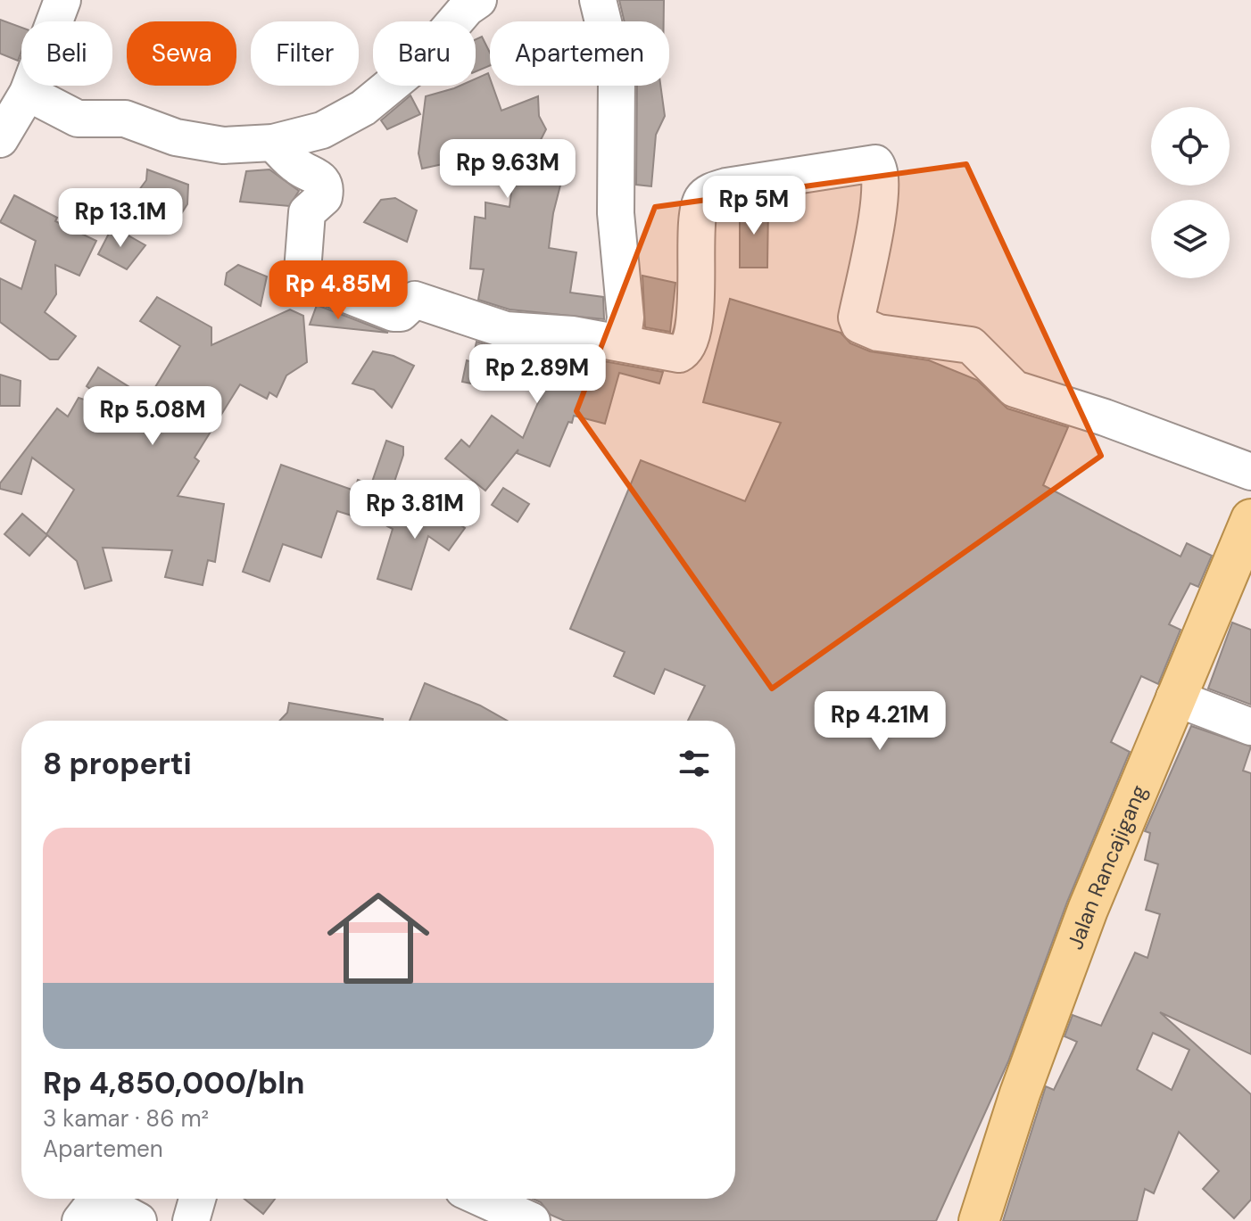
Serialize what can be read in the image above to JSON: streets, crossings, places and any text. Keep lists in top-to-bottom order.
{
  "streets": {
    "main road": ["Jalan Rancajigang"]
  },
  "page": {
    "chip": [
      "Beli",
      "Sewa",
      "Filter",
      "Baru",
      "Apartemen"
    ],
    "price": [
      "Rp 9.63M",
      "Rp 5M",
      "Rp 13.1M",
      "Rp 4.85M",
      "Rp 2.89M",
      "Rp 5.08M",
      "Rp 3.81M",
      "Rp 4.21M"
    ],
    "heading": "8 properti",
    "list": [
      {
        "name": "Rp 4,850,000/bln",
        "note": "3 kamar · 86 m² · Apartemen"
      }
    ]
  }
}
